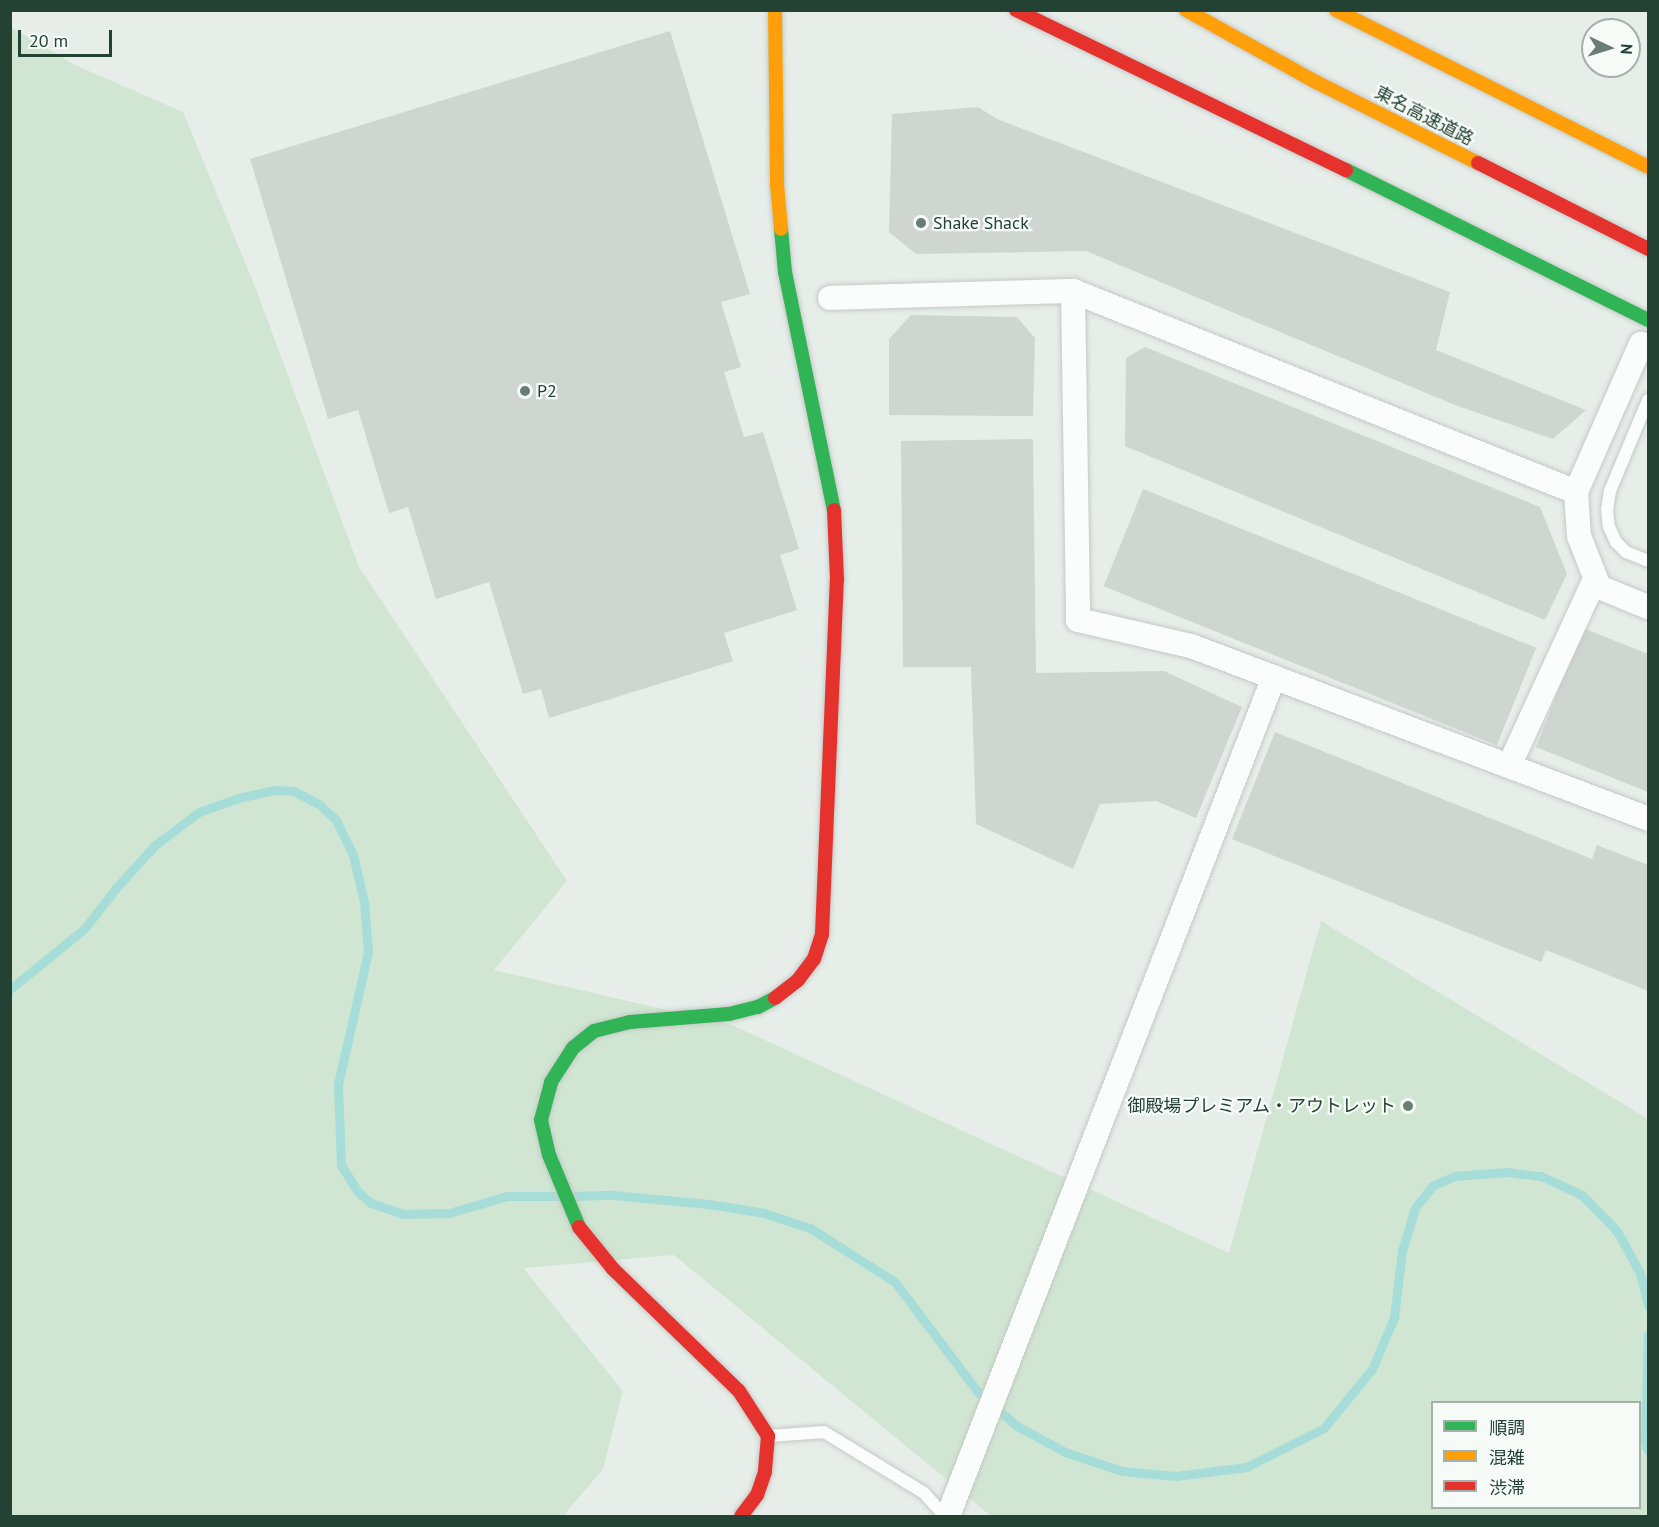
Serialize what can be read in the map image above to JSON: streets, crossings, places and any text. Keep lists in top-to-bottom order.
{
  "streets": {
    "main road": ["東名高速道路"]
  },
  "places": ["Shake Shack", "P2", "御殿場プレミアム・アウトレット"],
  "legend": ["順調", "混雑", "渋滞"],
  "scale_bar": "20 m",
  "north": "right"
}
